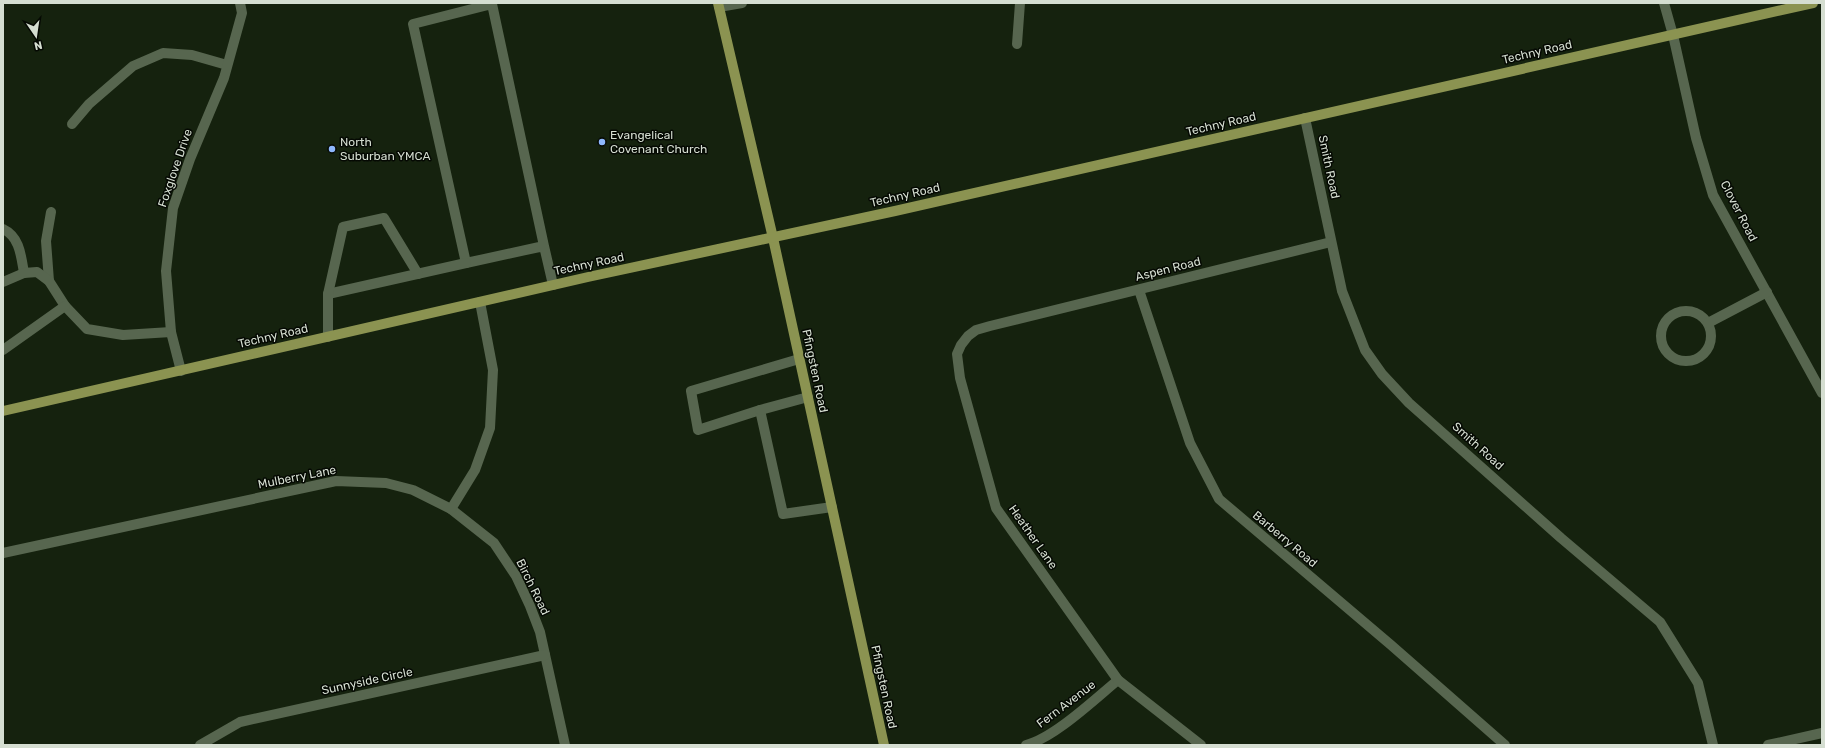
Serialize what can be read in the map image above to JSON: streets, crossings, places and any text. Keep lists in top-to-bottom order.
{
  "streets": {
    "main road": ["Techny Road", "Pfingsten Road"],
    "street": [
      "Smith Road",
      "Foxglove Drive",
      "Clover Road",
      "Aspen Road",
      "Mulberry Lane",
      "Heather Lane",
      "Barberry Road",
      "Birch Road",
      "Sunnyside Circle",
      "Fern Avenue"
    ]
  },
  "crossings": [
    ["Techny Road", "Smith Road"],
    ["Techny Road", "Foxglove Drive"],
    ["Techny Road", "Clover Road"],
    ["Techny Road", "Pfingsten Road"],
    ["Smith Road", "Aspen Road"],
    ["Aspen Road", "Heather Lane"],
    ["Aspen Road", "Barberry Road"],
    ["Mulberry Lane", "Birch Road"],
    ["Heather Lane", "Fern Avenue"],
    ["Birch Road", "Sunnyside Circle"]
  ],
  "places": ["Evangelical Covenant Church", "North Suburban YMCA"],
  "north": "bottom"
}
